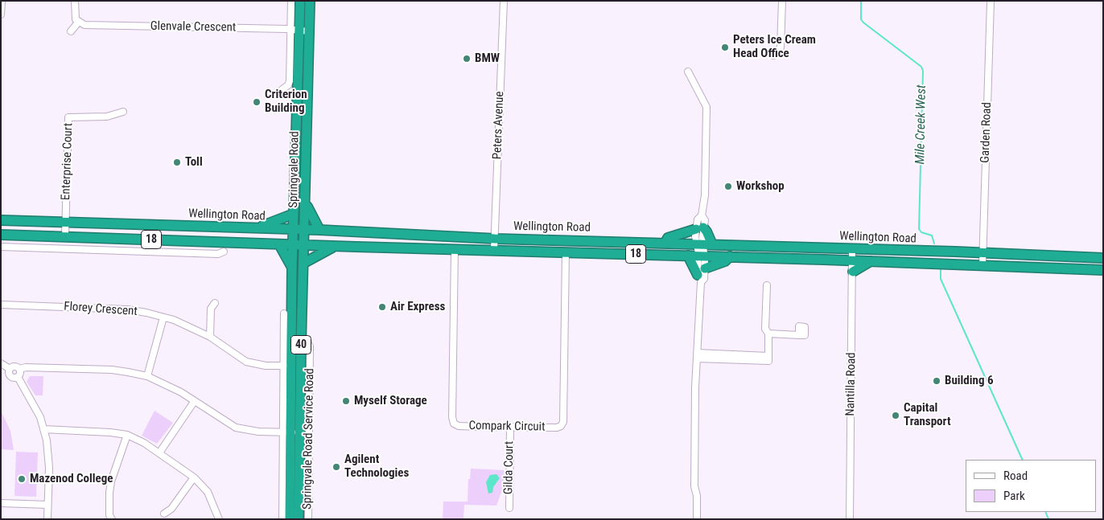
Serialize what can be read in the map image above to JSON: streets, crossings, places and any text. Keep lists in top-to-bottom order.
{
  "streets": {
    "highway": [
      "Springvale Road",
      "Wellington Road",
      "18",
      "40"
    ],
    "street": [
      "Glenvale Crescent",
      "Peters Avenue",
      "Garden Road",
      "Enterprise Court",
      "Florey Crescent",
      "Nantilla Road",
      "Compark Circuit",
      "Springvale Road Service Road",
      "Gilda Court"
    ]
  },
  "crossings": [
    ["Glenvale Crescent", "Springvale Road"],
    ["Peters Avenue", "Wellington Road"],
    ["Garden Road", "Wellington Road"],
    ["Enterprise Court", "Wellington Road"],
    ["Springvale Road", "Wellington Road"],
    ["Springvale Road", "Springvale Road Service Road"],
    ["Wellington Road", "Compark Circuit"],
    ["Florey Crescent", "Springvale Road Service Road"],
    ["Compark Circuit", "Gilda Court"]
  ],
  "water": ["Mile Creek West"],
  "places": [
    "Peters Ice Cream Head Office",
    "BMW",
    "Criterion Building",
    "Toll",
    "Workshop",
    "Air Express",
    "Building 6",
    "Myself Storage",
    "Capital Transport",
    "Agilent Technologies",
    "Mazenod College"
  ],
  "legend": ["Road", "Park"]
}
